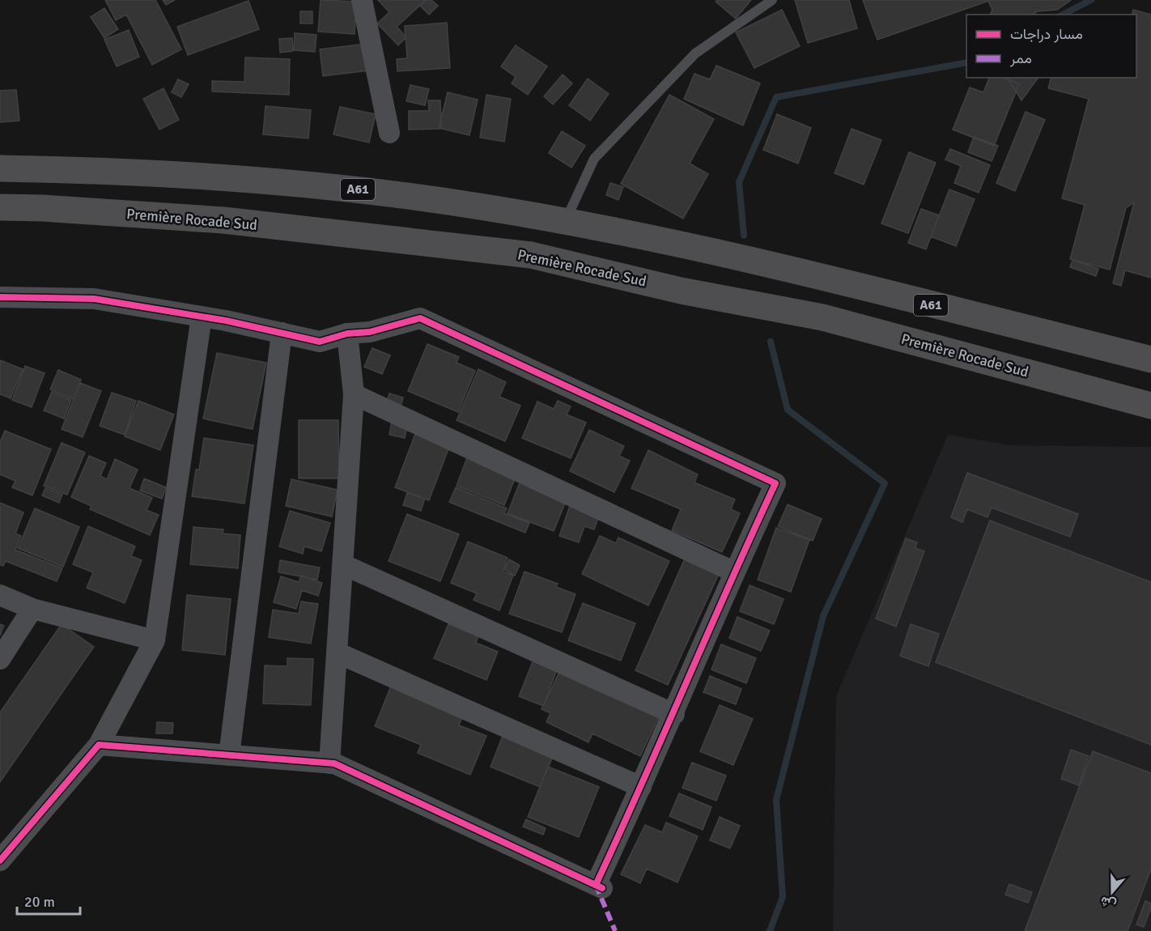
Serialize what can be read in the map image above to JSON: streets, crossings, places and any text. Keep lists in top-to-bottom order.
{
  "streets": {
    "highway": ["A61", "Première Rocade Sud"]
  },
  "legend": ["مسار دراجات", "ممر"],
  "scale_bar": "20 m",
  "north": "bottom"
}
